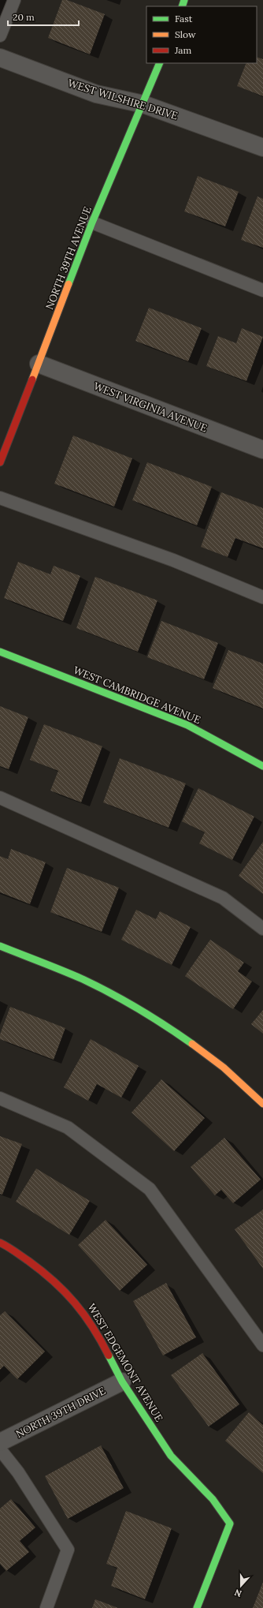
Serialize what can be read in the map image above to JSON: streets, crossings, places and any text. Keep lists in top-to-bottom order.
{
  "streets": {
    "street": [
      "WEST WILSHIRE DRIVE",
      "NORTH 39TH AVENUE",
      "WEST VIRGINIA AVENUE",
      "WEST CAMBRIDGE AVENUE",
      "WEST EDGEMONT AVENUE",
      "NORTH 39TH DRIVE"
    ]
  },
  "crossings": [
    ["WEST WILSHIRE DRIVE", "NORTH 39TH AVENUE"],
    ["NORTH 39TH AVENUE", "WEST VIRGINIA AVENUE"],
    ["WEST EDGEMONT AVENUE", "NORTH 39TH DRIVE"]
  ],
  "legend": ["Fast", "Slow", "Jam"],
  "scale_bar": "20 m",
  "north": "bottom"
}
